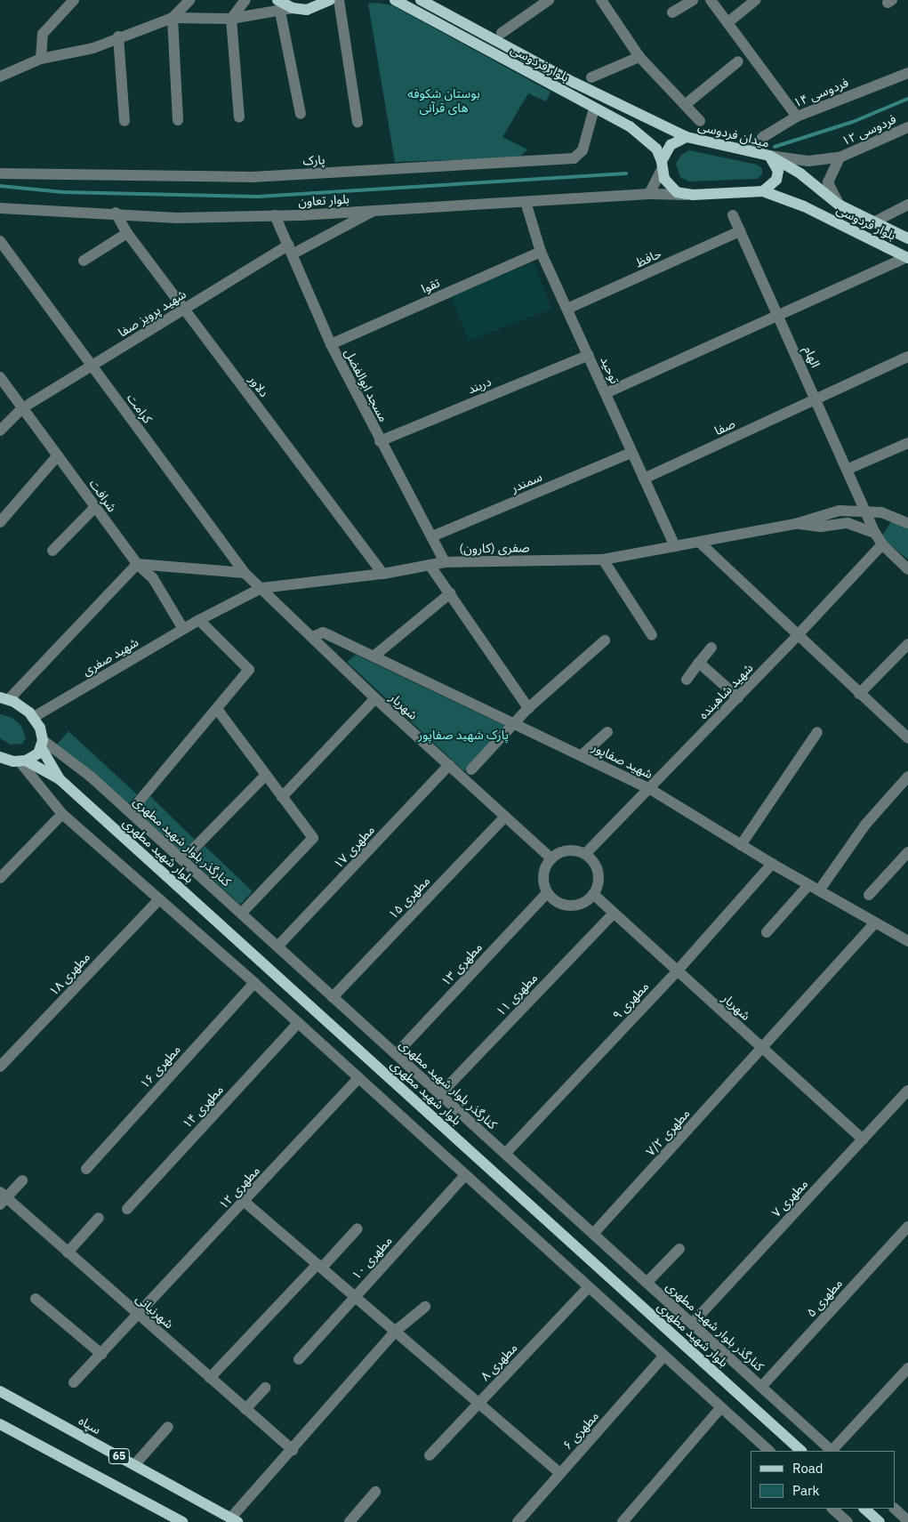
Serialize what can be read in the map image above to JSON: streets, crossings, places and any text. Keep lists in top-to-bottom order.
{
  "streets": {
    "main road": [
      "بلوار فردوسی",
      "میدان فردوسی",
      "بلوار شهید مطهری",
      "سپاه",
      "65"
    ],
    "street": [
      "فردوسی ۱۴",
      "فردوسی ۱۲",
      "پارک",
      "بلوار تعاون",
      "حافظ",
      "تقوا",
      "شهید پرویز صفا",
      "الهام",
      "توحید",
      "مسجد ابوالفضل",
      "دربند",
      "دلاور",
      "کرامت",
      "صفا",
      "سمندر",
      "شرافت",
      "صفری (کارون)",
      "شهید صفری",
      "شهید شاهبنده",
      "شهریار",
      "شهید صفاپور",
      "کنارگذر بلوار شهید مطهری",
      "مطهری ۱۷",
      "مطهری ۱۵",
      "مطهری ۱۳",
      "مطهری ۱۸",
      "مطهری ۱۱",
      "مطهری ۹",
      "مطهری ۱۶",
      "مطهری ۱۴",
      "مطهری ۷/۲",
      "مطهری ۱۲",
      "مطهری ۷",
      "مطهری ۱۰",
      "مطهری ۵",
      "شهرنیانی",
      "مطهری ۸",
      "مطهری ۶"
    ]
  },
  "crossings": [
    ["بلوار فردوسی", "فردوسی ۱۲"],
    ["بلوار فردوسی", "میدان فردوسی"],
    ["بلوار فردوسی", "پارک"],
    ["فردوسی ۱۴", "میدان فردوسی"],
    ["فردوسی ۱۲", "میدان فردوسی"],
    ["بلوار تعاون", "شهید پرویز صفا"],
    ["بلوار تعاون", "توحید"],
    ["بلوار تعاون", "مسجد ابوالفضل"],
    ["بلوار تعاون", "دلاور"],
    ["حافظ", "الهام"],
    ["حافظ", "توحید"],
    ["تقوا", "توحید"],
    ["تقوا", "مسجد ابوالفضل"],
    ["شهید پرویز صفا", "مسجد ابوالفضل"],
    ["شهید پرویز صفا", "دلاور"],
    ["شهید پرویز صفا", "کرامت"],
    ["شهید پرویز صفا", "شرافت"],
    ["الهام", "صفا"],
    ["الهام", "شهید شاهبنده"],
    ["توحید", "دربند"],
    ["توحید", "صفا"],
    ["توحید", "سمندر"],
    ["توحید", "صفری (کارون)"],
    ["مسجد ابوالفضل", "دربند"],
    ["مسجد ابوالفضل", "سمندر"],
    ["مسجد ابوالفضل", "صفری (کارون)"],
    ["دلاور", "صفری (کارون)"],
    ["کرامت", "صفری (کارون)"],
    ["کرامت", "شهریار"],
    ["شرافت", "شهید صفری"],
    ["صفری (کارون)", "شهید صفری"],
    ["صفری (کارون)", "شهریار"],
    ["شهید شاهبنده", "شهریار"],
    ["شهید شاهبنده", "شهید صفاپور"],
    ["شهید شاهبنده", "مطهری ۱۳"],
    ["شهریار", "شهید صفاپور"],
    ["شهریار", "مطهری ۱۷"],
    ["شهریار", "مطهری ۱۵"],
    ["شهریار", "مطهری ۱۳"],
    ["شهریار", "مطهری ۱۱"],
    ["شهریار", "مطهری ۹"],
    ["شهریار", "مطهری ۷/۲"],
    ["شهریار", "مطهری ۷"],
    ["شهید صفاپور", "مطهری ۹"],
    ["شهید صفاپور", "مطهری ۷/۲"],
    ["کنارگذر بلوار شهید مطهری", "مطهری ۱۷"],
    ["کنارگذر بلوار شهید مطهری", "مطهری ۱۵"],
    ["کنارگذر بلوار شهید مطهری", "مطهری ۱۳"],
    ["کنارگذر بلوار شهید مطهری", "مطهری ۱۱"],
    ["کنارگذر بلوار شهید مطهری", "مطهری ۹"],
    ["کنارگذر بلوار شهید مطهری", "مطهری ۷/۲"],
    ["کنارگذر بلوار شهید مطهری", "مطهری ۷"],
    ["کنارگذر بلوار شهید مطهری", "مطهری ۵"],
    ["مطهری ۱۲", "شهرنیانی"]
  ],
  "parks": ["بوستان شکوفه های قرآنی", "پارک شهید صفاپور"],
  "legend": ["Road", "Park"]
}
